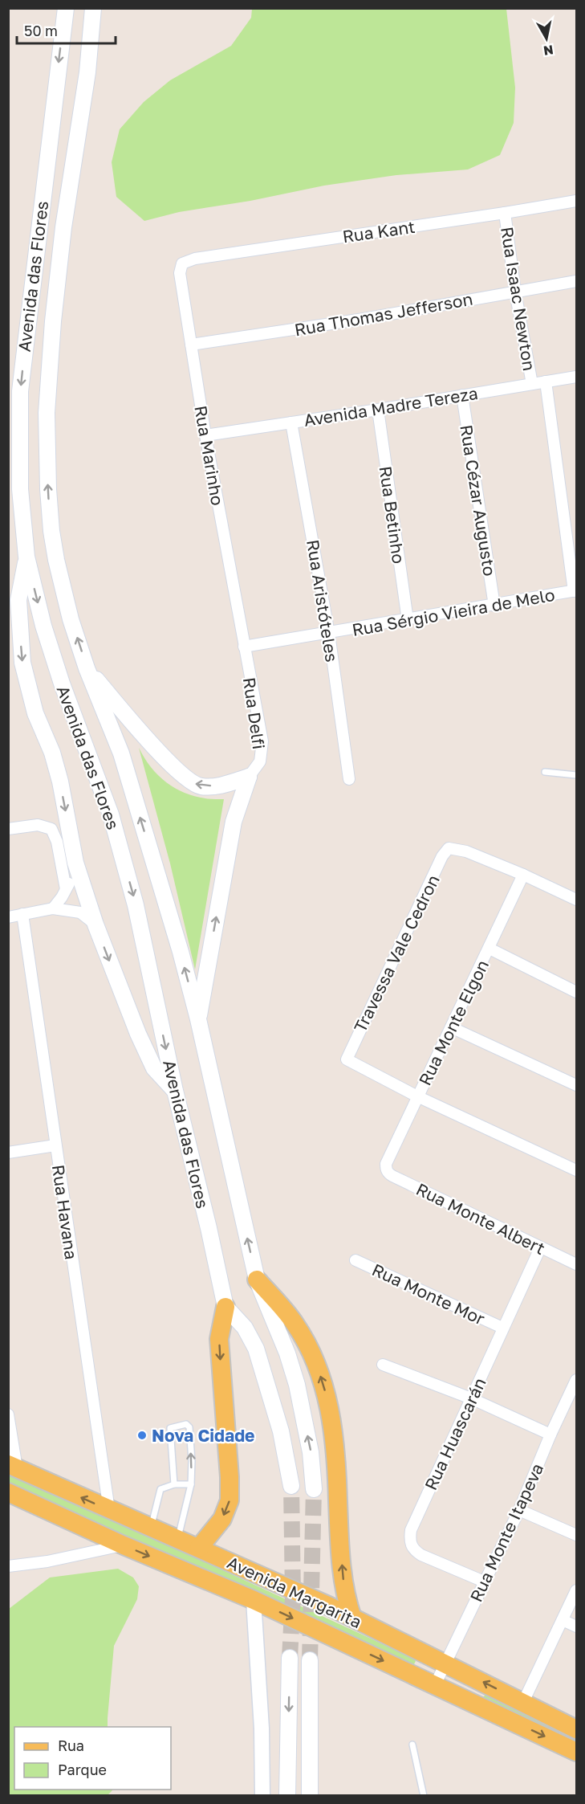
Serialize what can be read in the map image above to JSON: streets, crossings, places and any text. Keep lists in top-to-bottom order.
{
  "streets": {
    "main road": ["Avenida das Flores", "Avenida Margarita"],
    "street": [
      "Rua Kant",
      "Rua Isaac Newton",
      "Rua Thomas Jefferson",
      "Avenida Madre Tereza",
      "Rua Marinho",
      "Rua Cézar Augusto",
      "Rua Betinho",
      "Rua Aristóteles",
      "Rua Sérgio Vieira de Melo",
      "Rua Delfi",
      "Travessa Vale Cedron",
      "Rua Monte Elgon",
      "Rua Havana",
      "Rua Monte Albert",
      "Rua Monte Mor",
      "Rua Huascarán",
      "Rua Monte Itapeva"
    ]
  },
  "crossings": [
    ["Rua Kant", "Rua Isaac Newton"],
    ["Rua Kant", "Rua Marinho"],
    ["Rua Isaac Newton", "Rua Thomas Jefferson"],
    ["Rua Isaac Newton", "Avenida Madre Tereza"],
    ["Rua Isaac Newton", "Rua Sérgio Vieira de Melo"],
    ["Rua Thomas Jefferson", "Rua Marinho"],
    ["Avenida Madre Tereza", "Rua Marinho"],
    ["Avenida Madre Tereza", "Rua Cézar Augusto"],
    ["Avenida Madre Tereza", "Rua Betinho"],
    ["Avenida Madre Tereza", "Rua Aristóteles"],
    ["Rua Marinho", "Rua Sérgio Vieira de Melo"],
    ["Rua Marinho", "Rua Delfi"],
    ["Rua Cézar Augusto", "Rua Sérgio Vieira de Melo"],
    ["Rua Betinho", "Rua Sérgio Vieira de Melo"],
    ["Rua Aristóteles", "Rua Sérgio Vieira de Melo"],
    ["Rua Sérgio Vieira de Melo", "Rua Delfi"],
    ["Travessa Vale Cedron", "Rua Monte Elgon"],
    ["Rua Monte Elgon", "Rua Monte Albert"],
    ["Rua Havana", "Avenida Margarita"],
    ["Rua Monte Albert", "Rua Huascarán"],
    ["Rua Monte Mor", "Rua Huascarán"],
    ["Rua Huascarán", "Rua Monte Itapeva"],
    ["Rua Monte Itapeva", "Avenida Margarita"]
  ],
  "places": ["Nova Cidade"],
  "legend": ["Rua", "Parque"],
  "scale_bar": "50 m",
  "north": "bottom"
}
